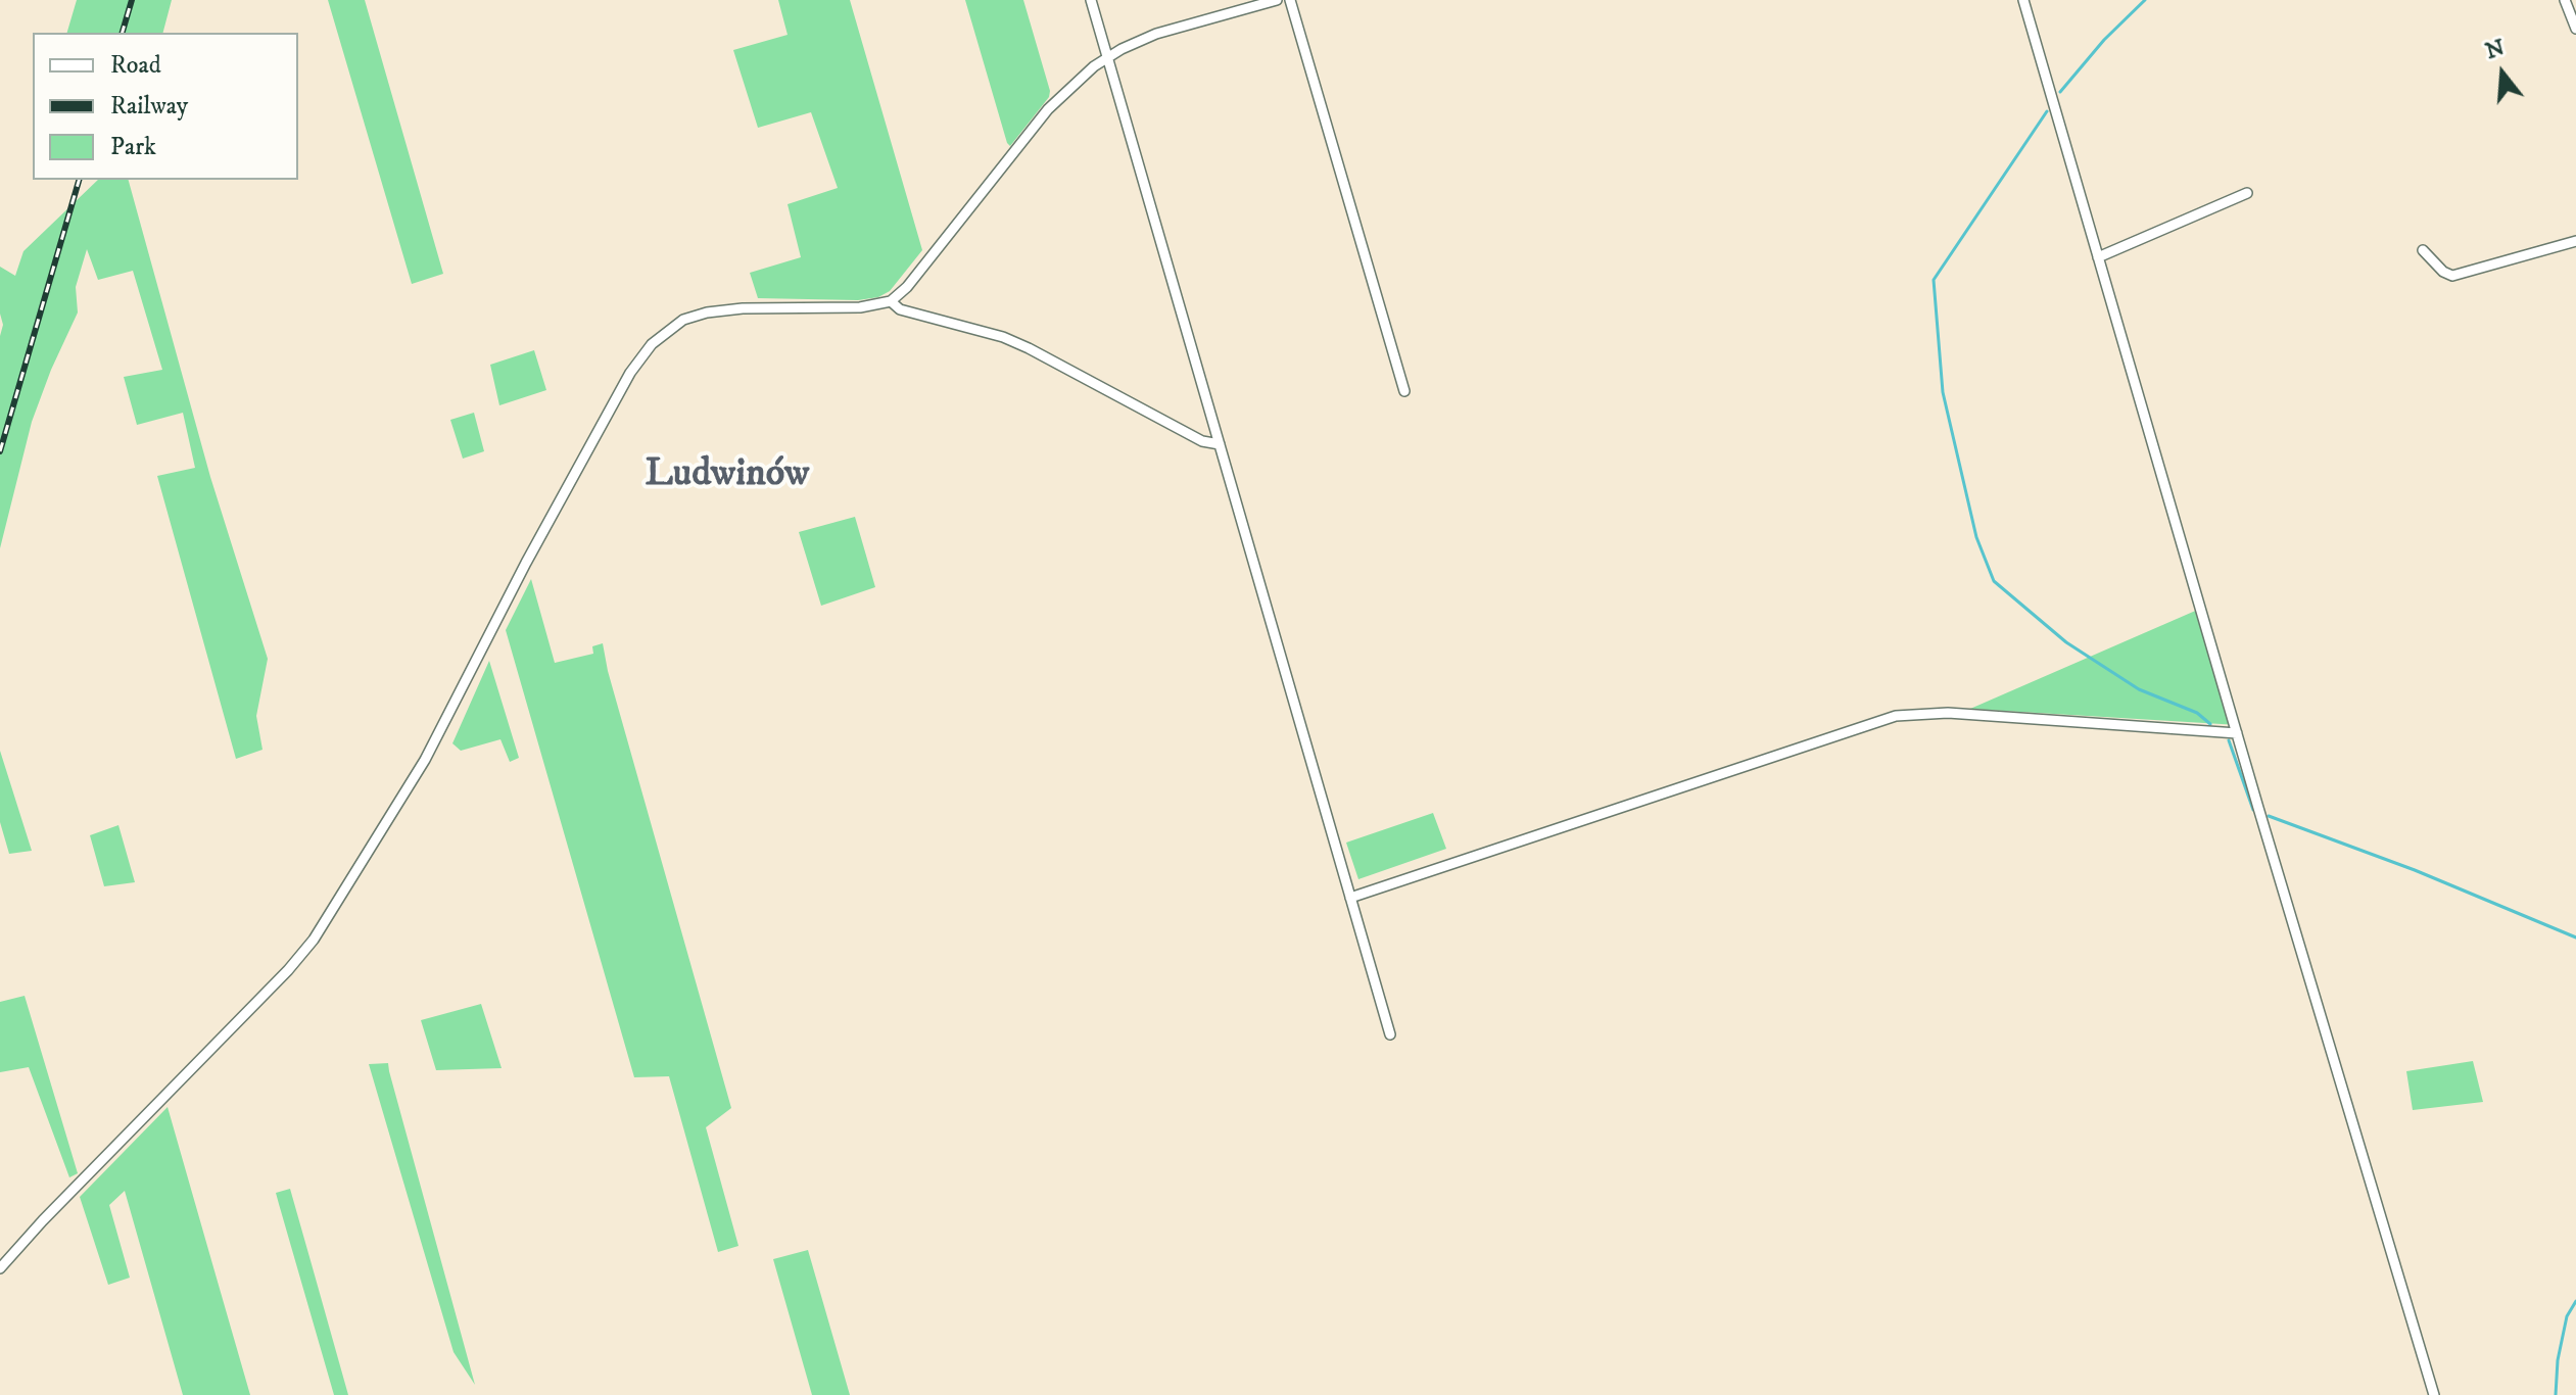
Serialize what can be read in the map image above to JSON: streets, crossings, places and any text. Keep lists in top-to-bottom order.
{
  "districts": ["Ludwinów"],
  "legend": ["Road", "Railway", "Park"],
  "north": "top"
}
